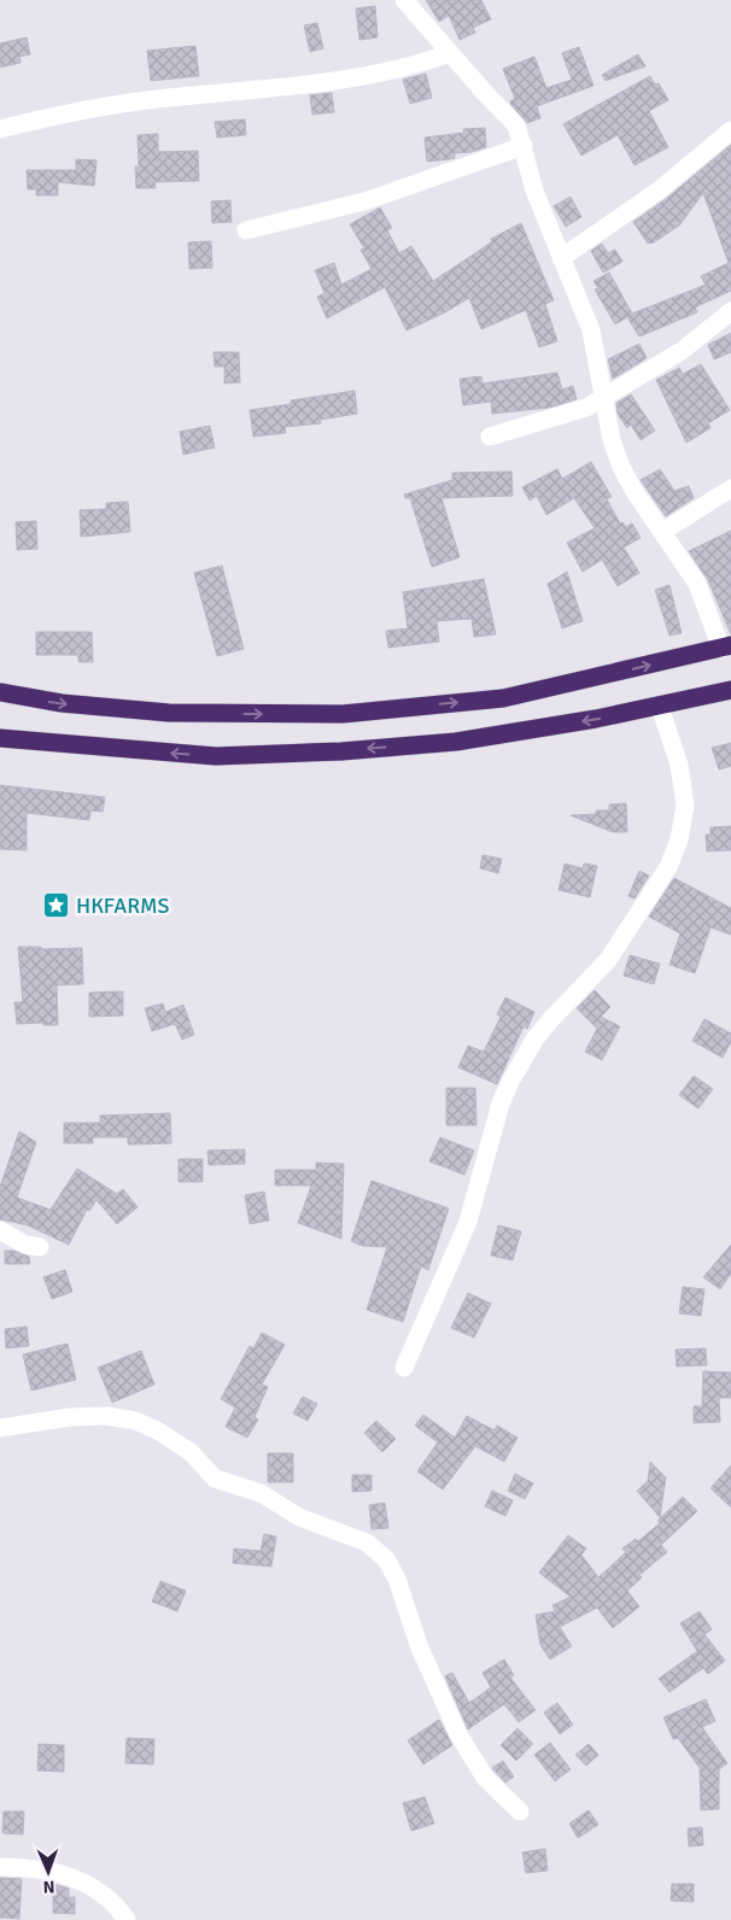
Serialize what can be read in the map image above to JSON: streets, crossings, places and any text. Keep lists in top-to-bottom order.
{
  "places": {
    "place": ["HKFARMS"]
  },
  "north": "bottom"
}
